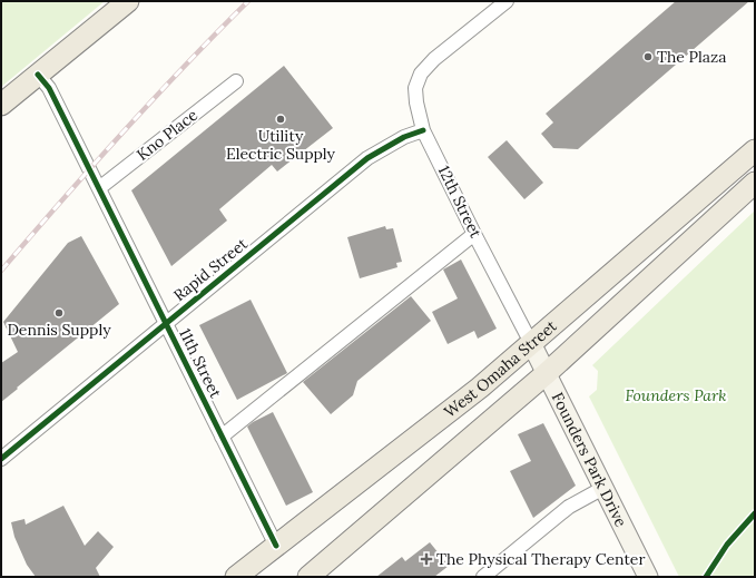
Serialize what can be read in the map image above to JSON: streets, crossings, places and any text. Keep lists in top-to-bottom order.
{
  "streets": {
    "main road": ["West Omaha Street", "Founders Park Drive"],
    "street": [
      "Kno Place",
      "12th Street",
      "Rapid Street",
      "11th Street"
    ]
  },
  "crossings": [
    ["Kno Place", "11th Street"],
    ["12th Street", "Rapid Street"],
    ["12th Street", "West Omaha Street"],
    ["12th Street", "Founders Park Drive"],
    ["Rapid Street", "11th Street"],
    ["11th Street", "West Omaha Street"],
    ["West Omaha Street", "Founders Park Drive"]
  ],
  "parks": ["Founders Park"],
  "places": {
    "other": ["The Plaza", "Utility Electric Supply", "Dennis Supply"],
    "health": ["The Physical Therapy Center"]
  }
}
